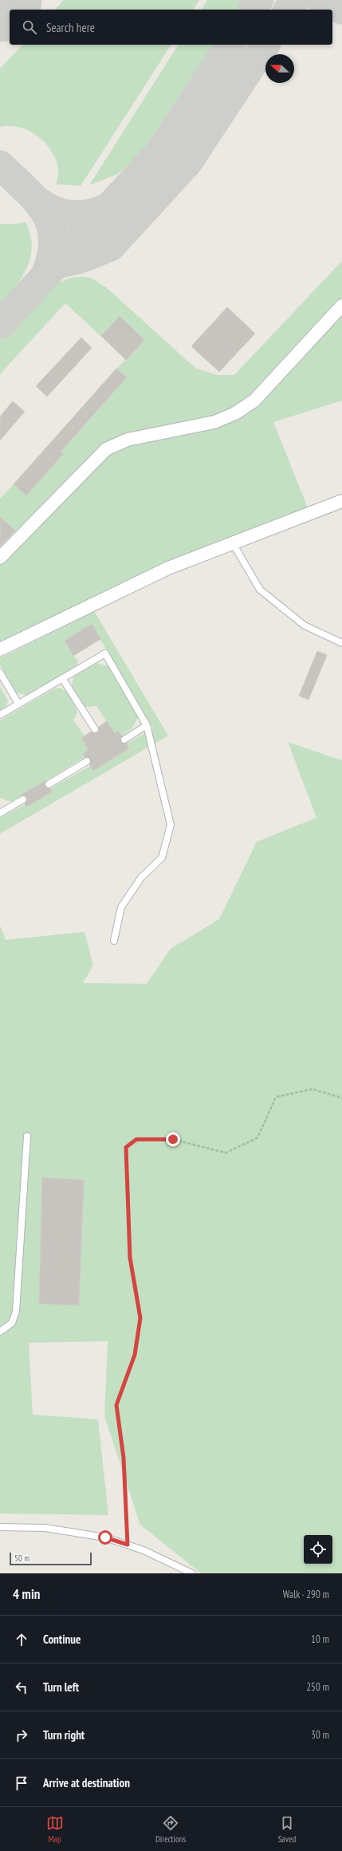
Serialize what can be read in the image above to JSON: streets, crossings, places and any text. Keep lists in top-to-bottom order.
{
  "scale_bar": "50 m",
  "north": "left",
  "page": {
    "search": "Search here",
    "scale": "50 m",
    "heading": ["4 min", "Walk · 290 m"],
    "list": [
      ["Continue", "10 m"],
      ["Turn left", "250 m"],
      ["Turn right", "30 m"],
      "Arrive at destination"
    ],
    "nav": ["Map", "Directions", "Saved"]
  }
}
